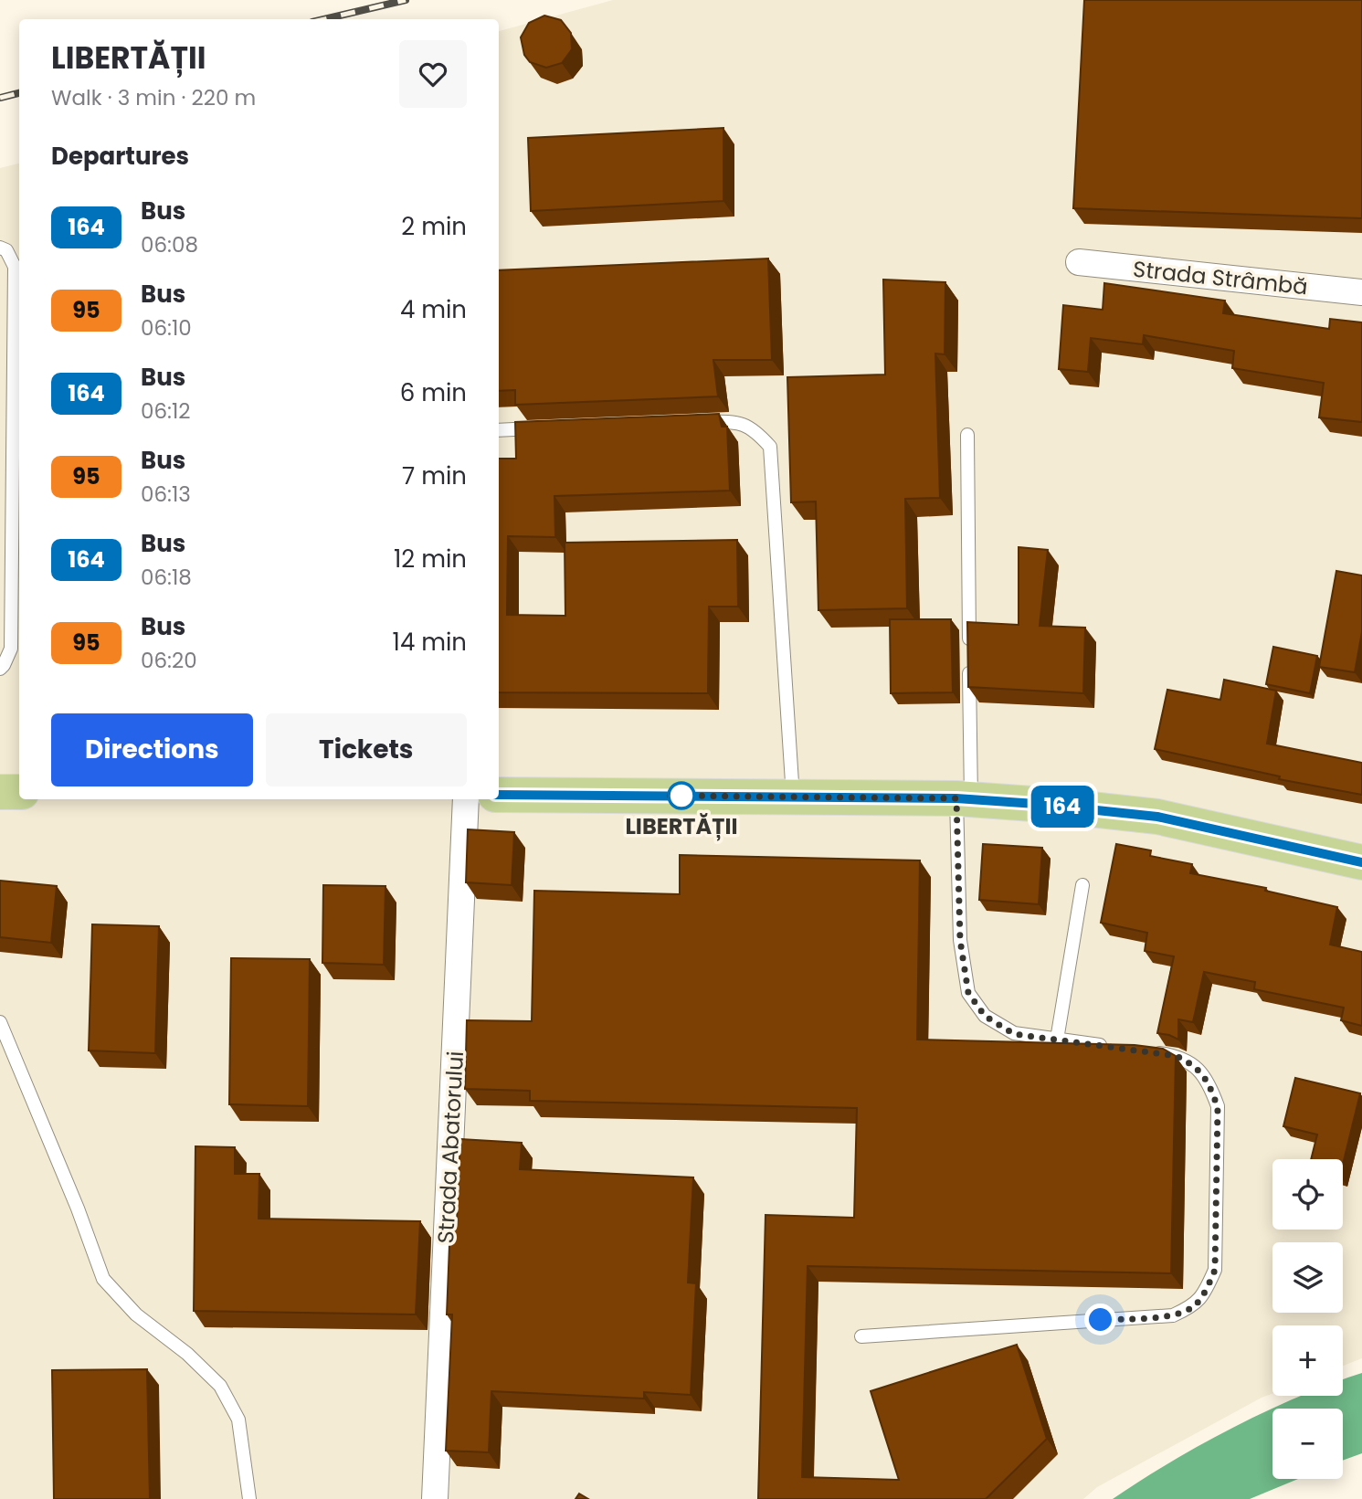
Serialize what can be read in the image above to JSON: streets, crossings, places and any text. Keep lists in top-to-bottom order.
{
  "streets": {
    "street": ["Strada Strâmbă", "Strada Abatorului"]
  },
  "places": ["LIBERTĂȚII"],
  "lines": ["bus line 164"],
  "page": {
    "on_map": "164",
    "heading": [
      ["LIBERTĂȚII", "Walk · 3 min · 220 m"],
      "Departures"
    ],
    "list": [
      {
        "mark": "164",
        "name": "Bus",
        "note": "06:08",
        "value": "2 min"
      },
      {
        "mark": "95",
        "name": "Bus",
        "note": "06:10",
        "value": "4 min"
      },
      {
        "mark": "164",
        "name": "Bus",
        "note": "06:12",
        "value": "6 min"
      },
      {
        "mark": "95",
        "name": "Bus",
        "note": "06:13",
        "value": "7 min"
      },
      {
        "mark": "164",
        "name": "Bus",
        "note": "06:18",
        "value": "12 min"
      },
      {
        "mark": "95",
        "name": "Bus",
        "note": "06:20",
        "value": "14 min"
      }
    ],
    "buttons": ["Directions", "Tickets"],
    "map_buttons": ["+", "−"]
  }
}
